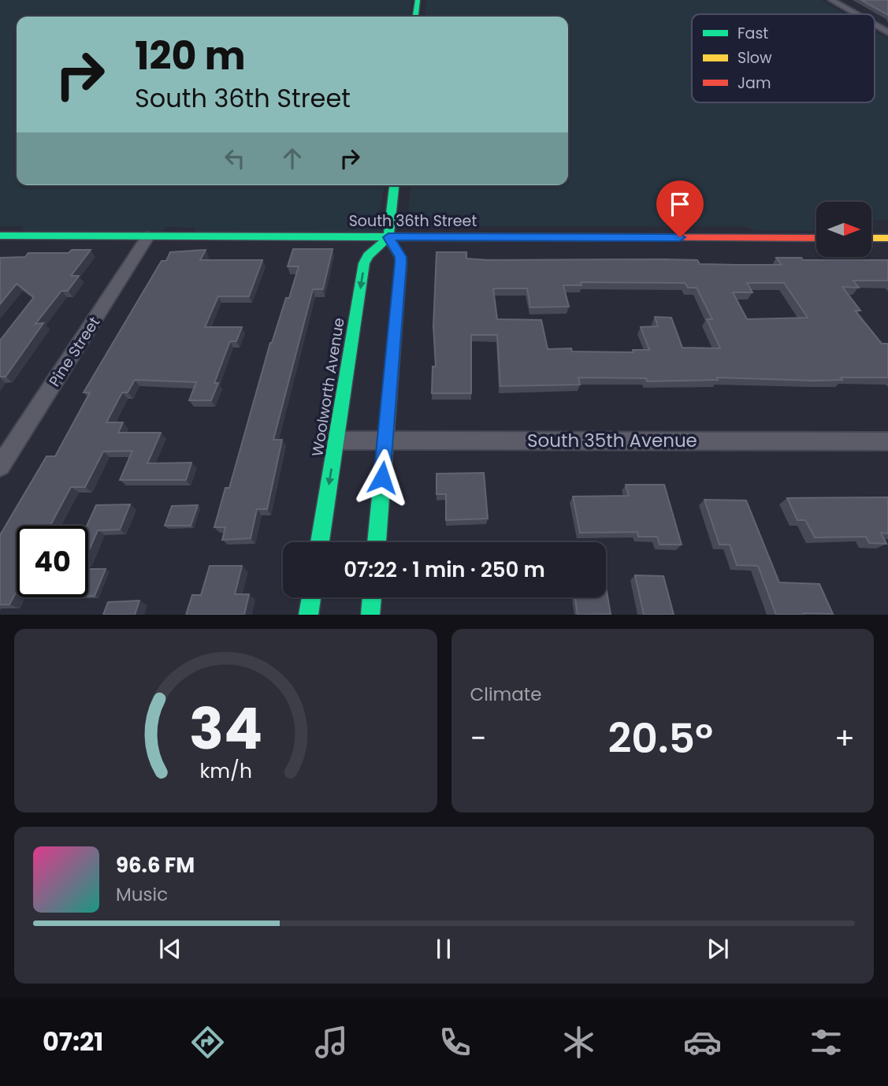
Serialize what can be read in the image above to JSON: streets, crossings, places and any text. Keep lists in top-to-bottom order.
{
  "streets": {
    "street": [
      "South 36th Street",
      "Pine Street",
      "Woolworth Avenue",
      "South 35th Avenue"
    ]
  },
  "crossings": [
    ["South 36th Street", "Pine Street"],
    ["South 36th Street", "Woolworth Avenue"],
    ["Woolworth Avenue", "South 35th Avenue"]
  ],
  "legend": ["Fast", "Slow", "Jam"],
  "north": "right",
  "page": {
    "turn": ["120 m", "South 36th Street"],
    "limit": "40",
    "trip": "07:22 · 1 min · 250 m",
    "tile": "Climate",
    "heat": ["−", "20.5°", "+"],
    "song": ["96.6 FM", "Music"],
    "tabs": "07:21",
    "gauge": ["34", "km/h"]
  }
}
